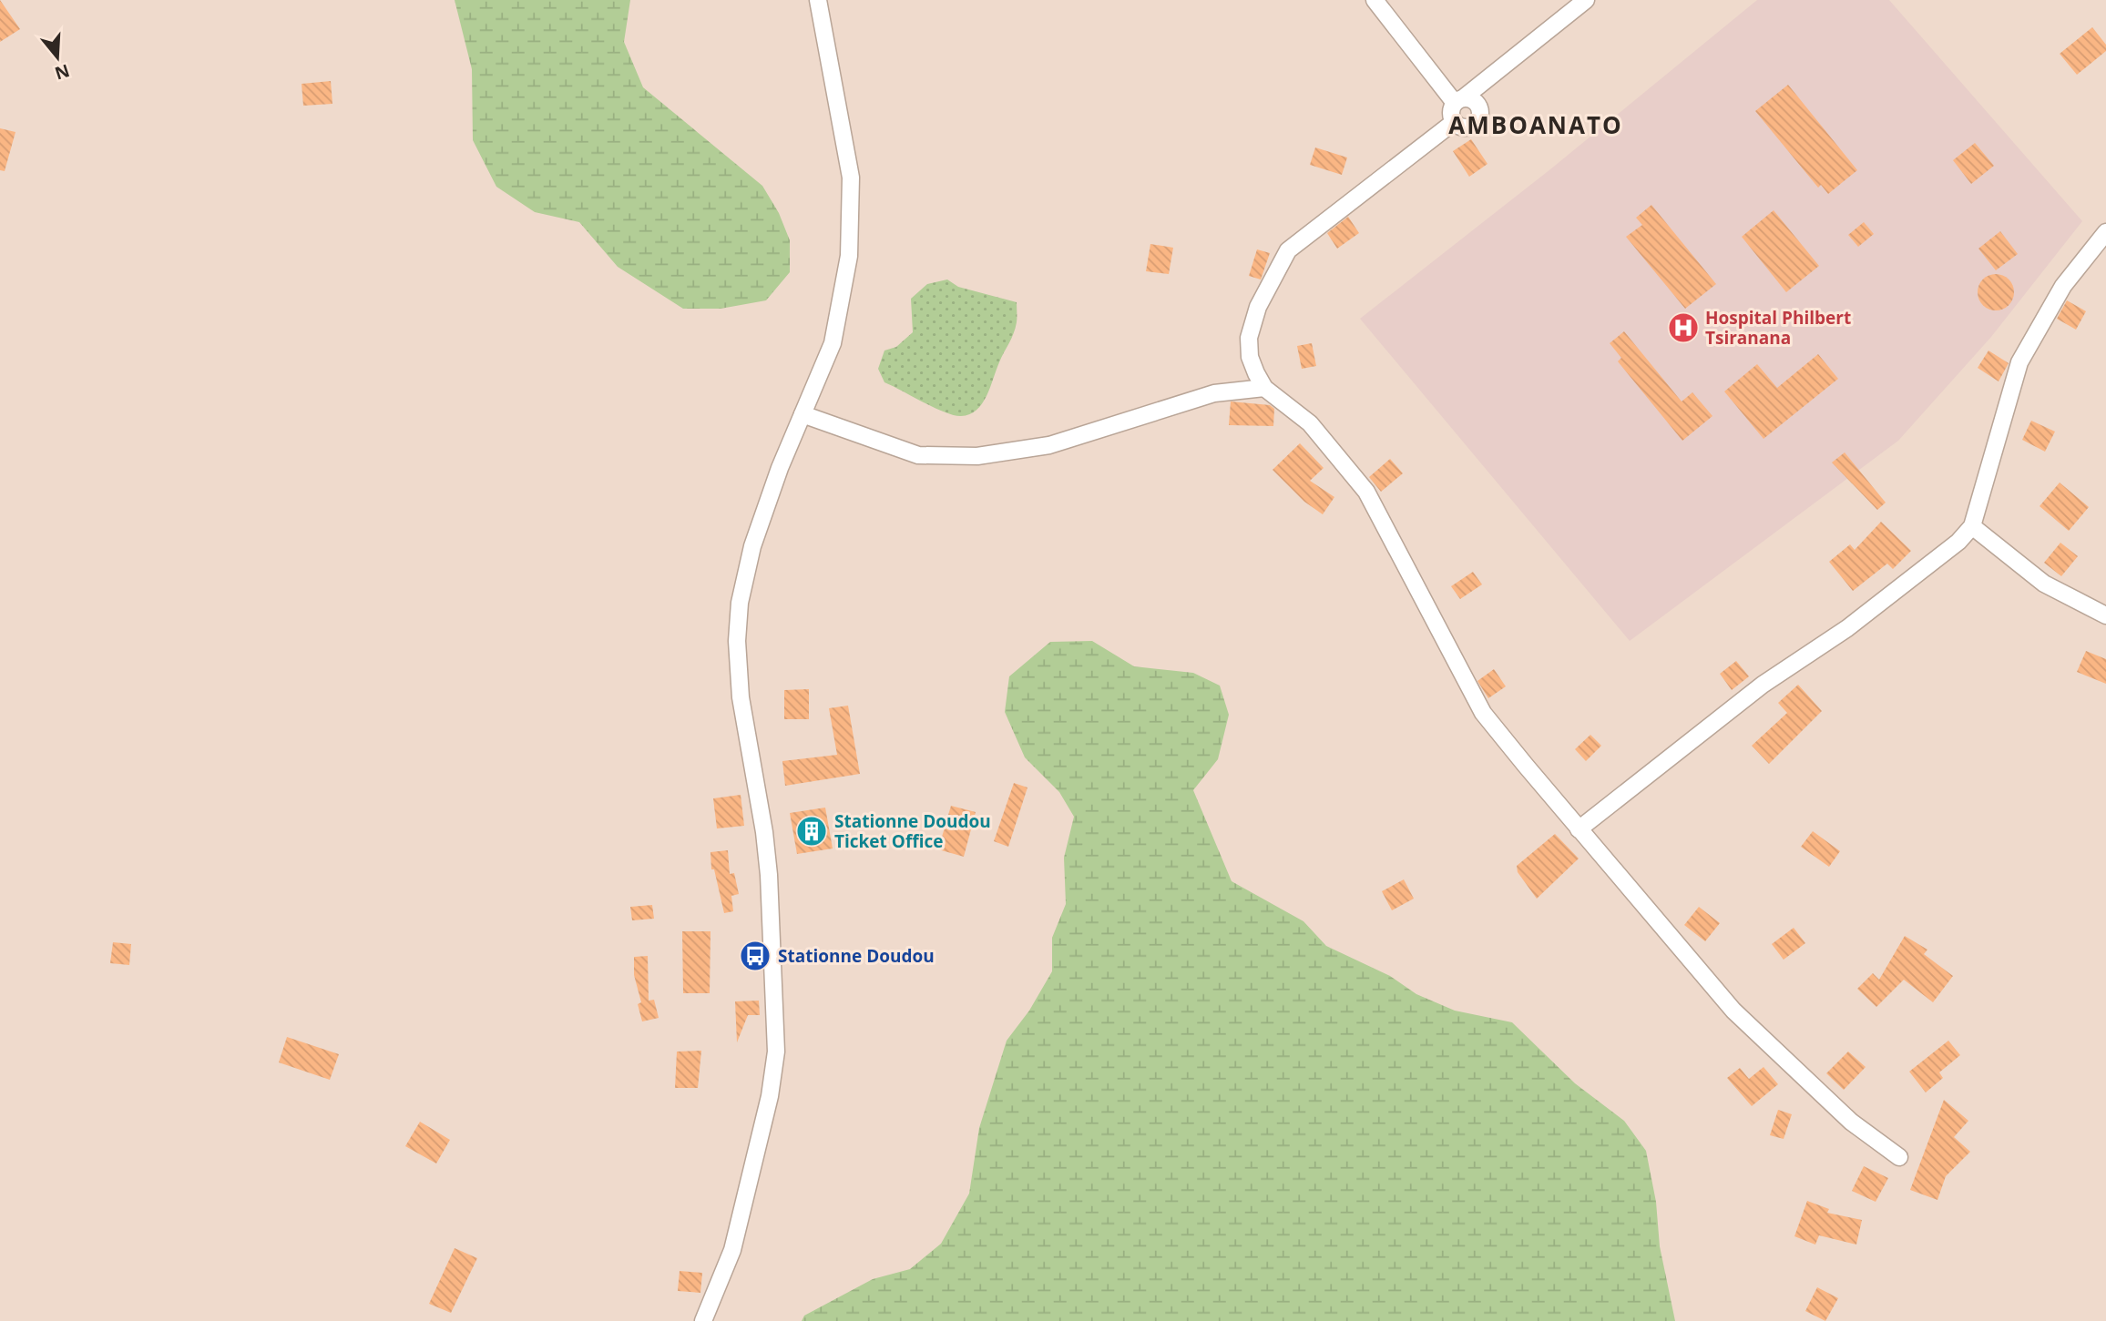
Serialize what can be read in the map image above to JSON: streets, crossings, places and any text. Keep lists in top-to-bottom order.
{
  "districts": ["AMBOANATO"],
  "places": {
    "hospital": ["Hospital Philbert Tsiranana"],
    "building": ["Stationne Doudou Ticket Office"],
    "bus stop": ["Stationne Doudou"]
  },
  "north": "bottom"
}
